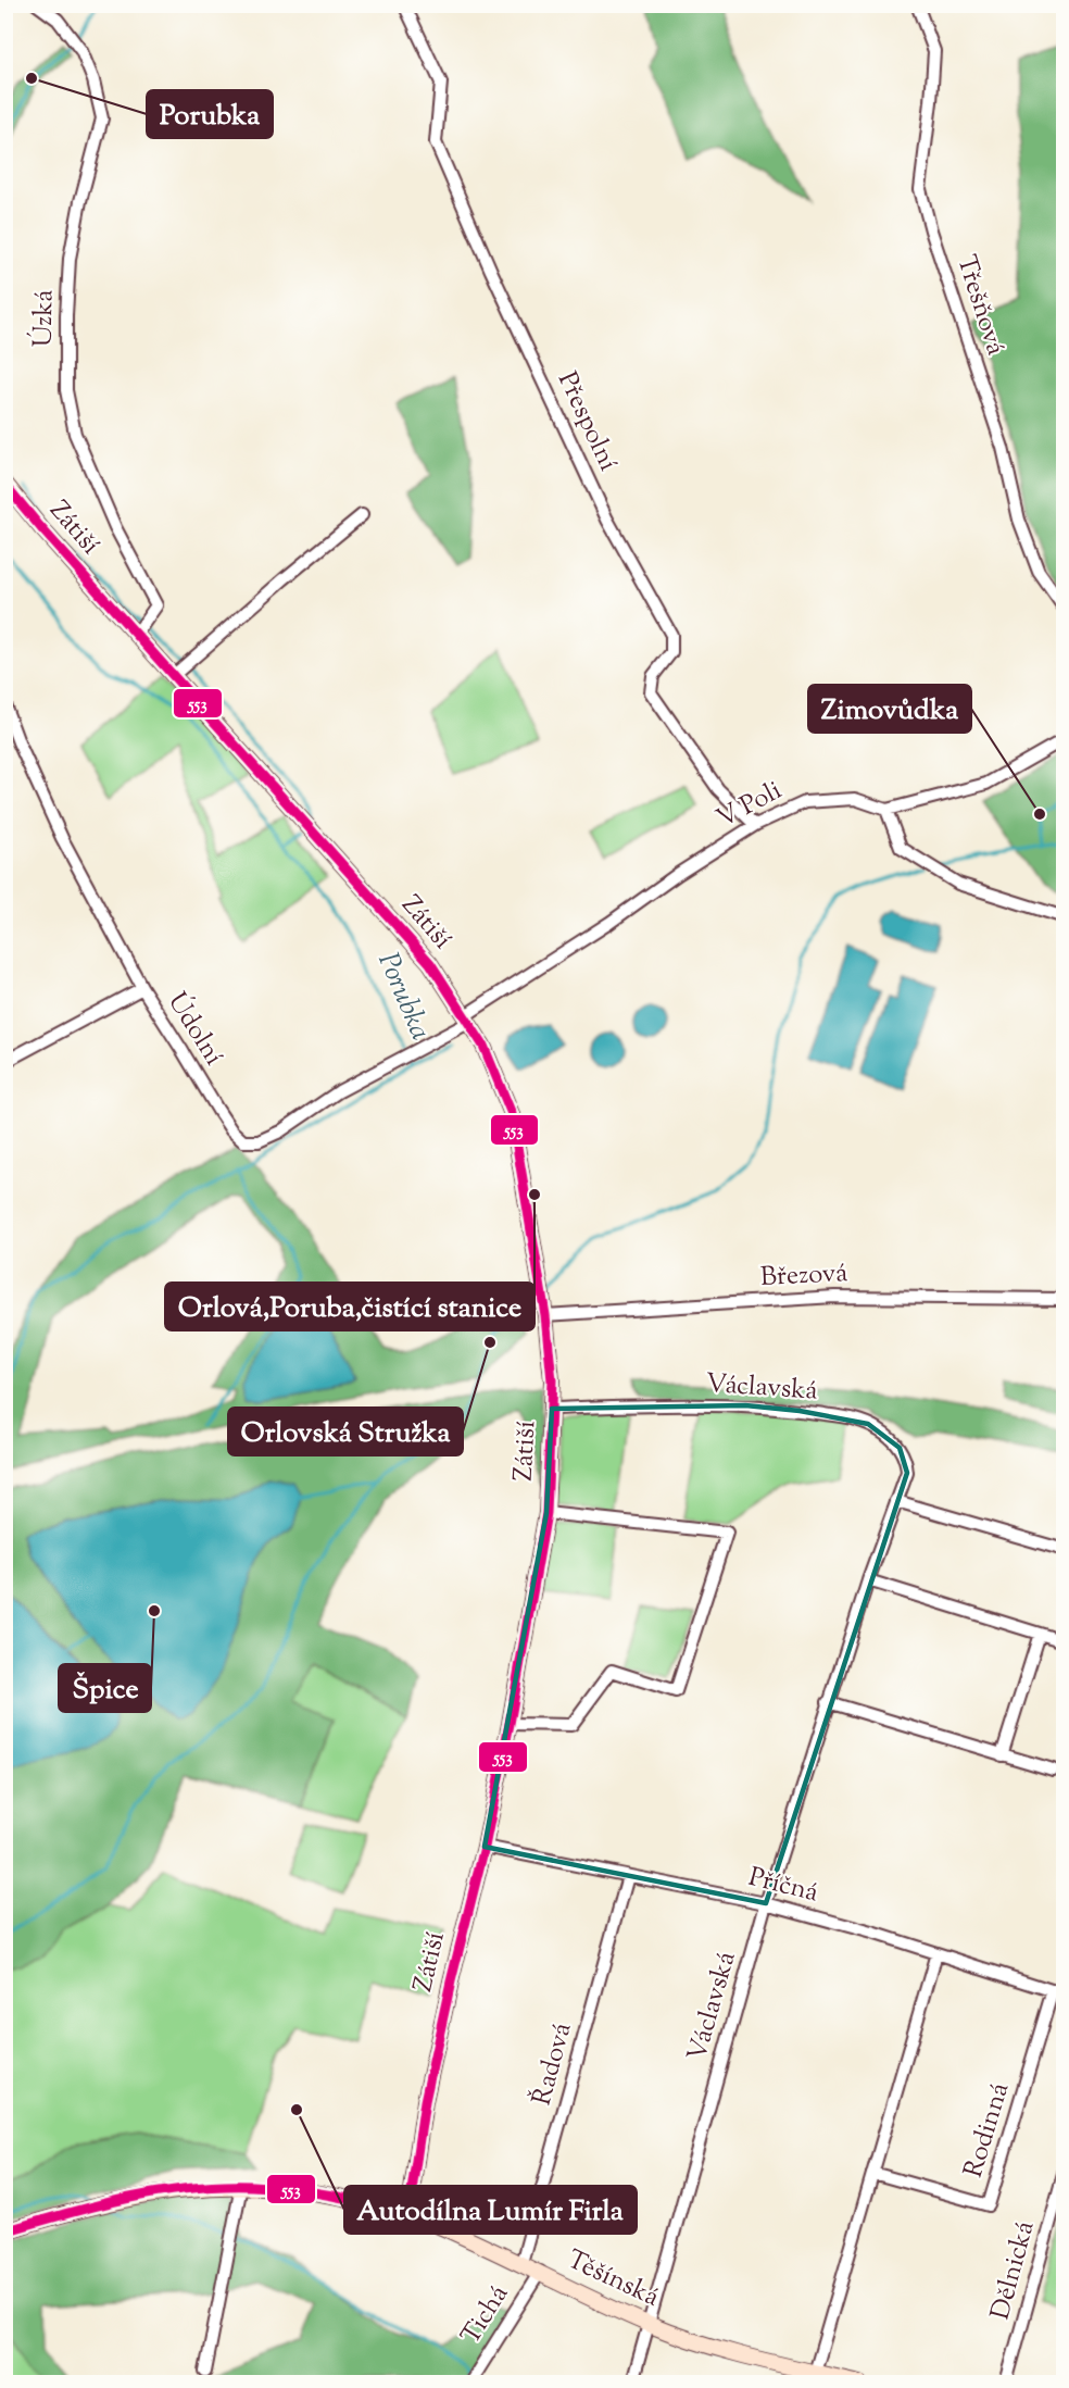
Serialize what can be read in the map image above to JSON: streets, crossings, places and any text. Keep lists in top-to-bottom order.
{
  "streets": {
    "street": [
      "Třešňová",
      "Úzká",
      "Přespolní",
      "Zátiší",
      "V Poli",
      "Údolní",
      "Březová",
      "Václavská",
      "Příčná",
      "Řadová",
      "Rodinná",
      "Dělnická",
      "Těšínská",
      "Tichá"
    ]
  },
  "crossings": [
    ["Úzká", "Zátiší"],
    ["Přespolní", "V Poli"],
    ["Zátiší", "V Poli"],
    ["Zátiší", "Údolní"],
    ["Zátiší", "Březová"],
    ["Zátiší", "Václavská"],
    ["Zátiší", "Příčná"],
    ["Zátiší", "Těšínská"],
    ["V Poli", "Údolní"],
    ["Václavská", "Příčná"],
    ["Václavská", "Těšínská"],
    ["Příčná", "Řadová"],
    ["Příčná", "Rodinná"],
    ["Řadová", "Těšínská"],
    ["Těšínská", "Tichá"]
  ],
  "water": ["Porubka"],
  "places": [
    "Porubka",
    "Zimovůdka",
    "Orlová,Poruba,čistící stanice",
    "Orlovská Stružka",
    "Špice",
    "Autodílna Lumír Firla"
  ],
  "lines": ["transit line 553"]
}
